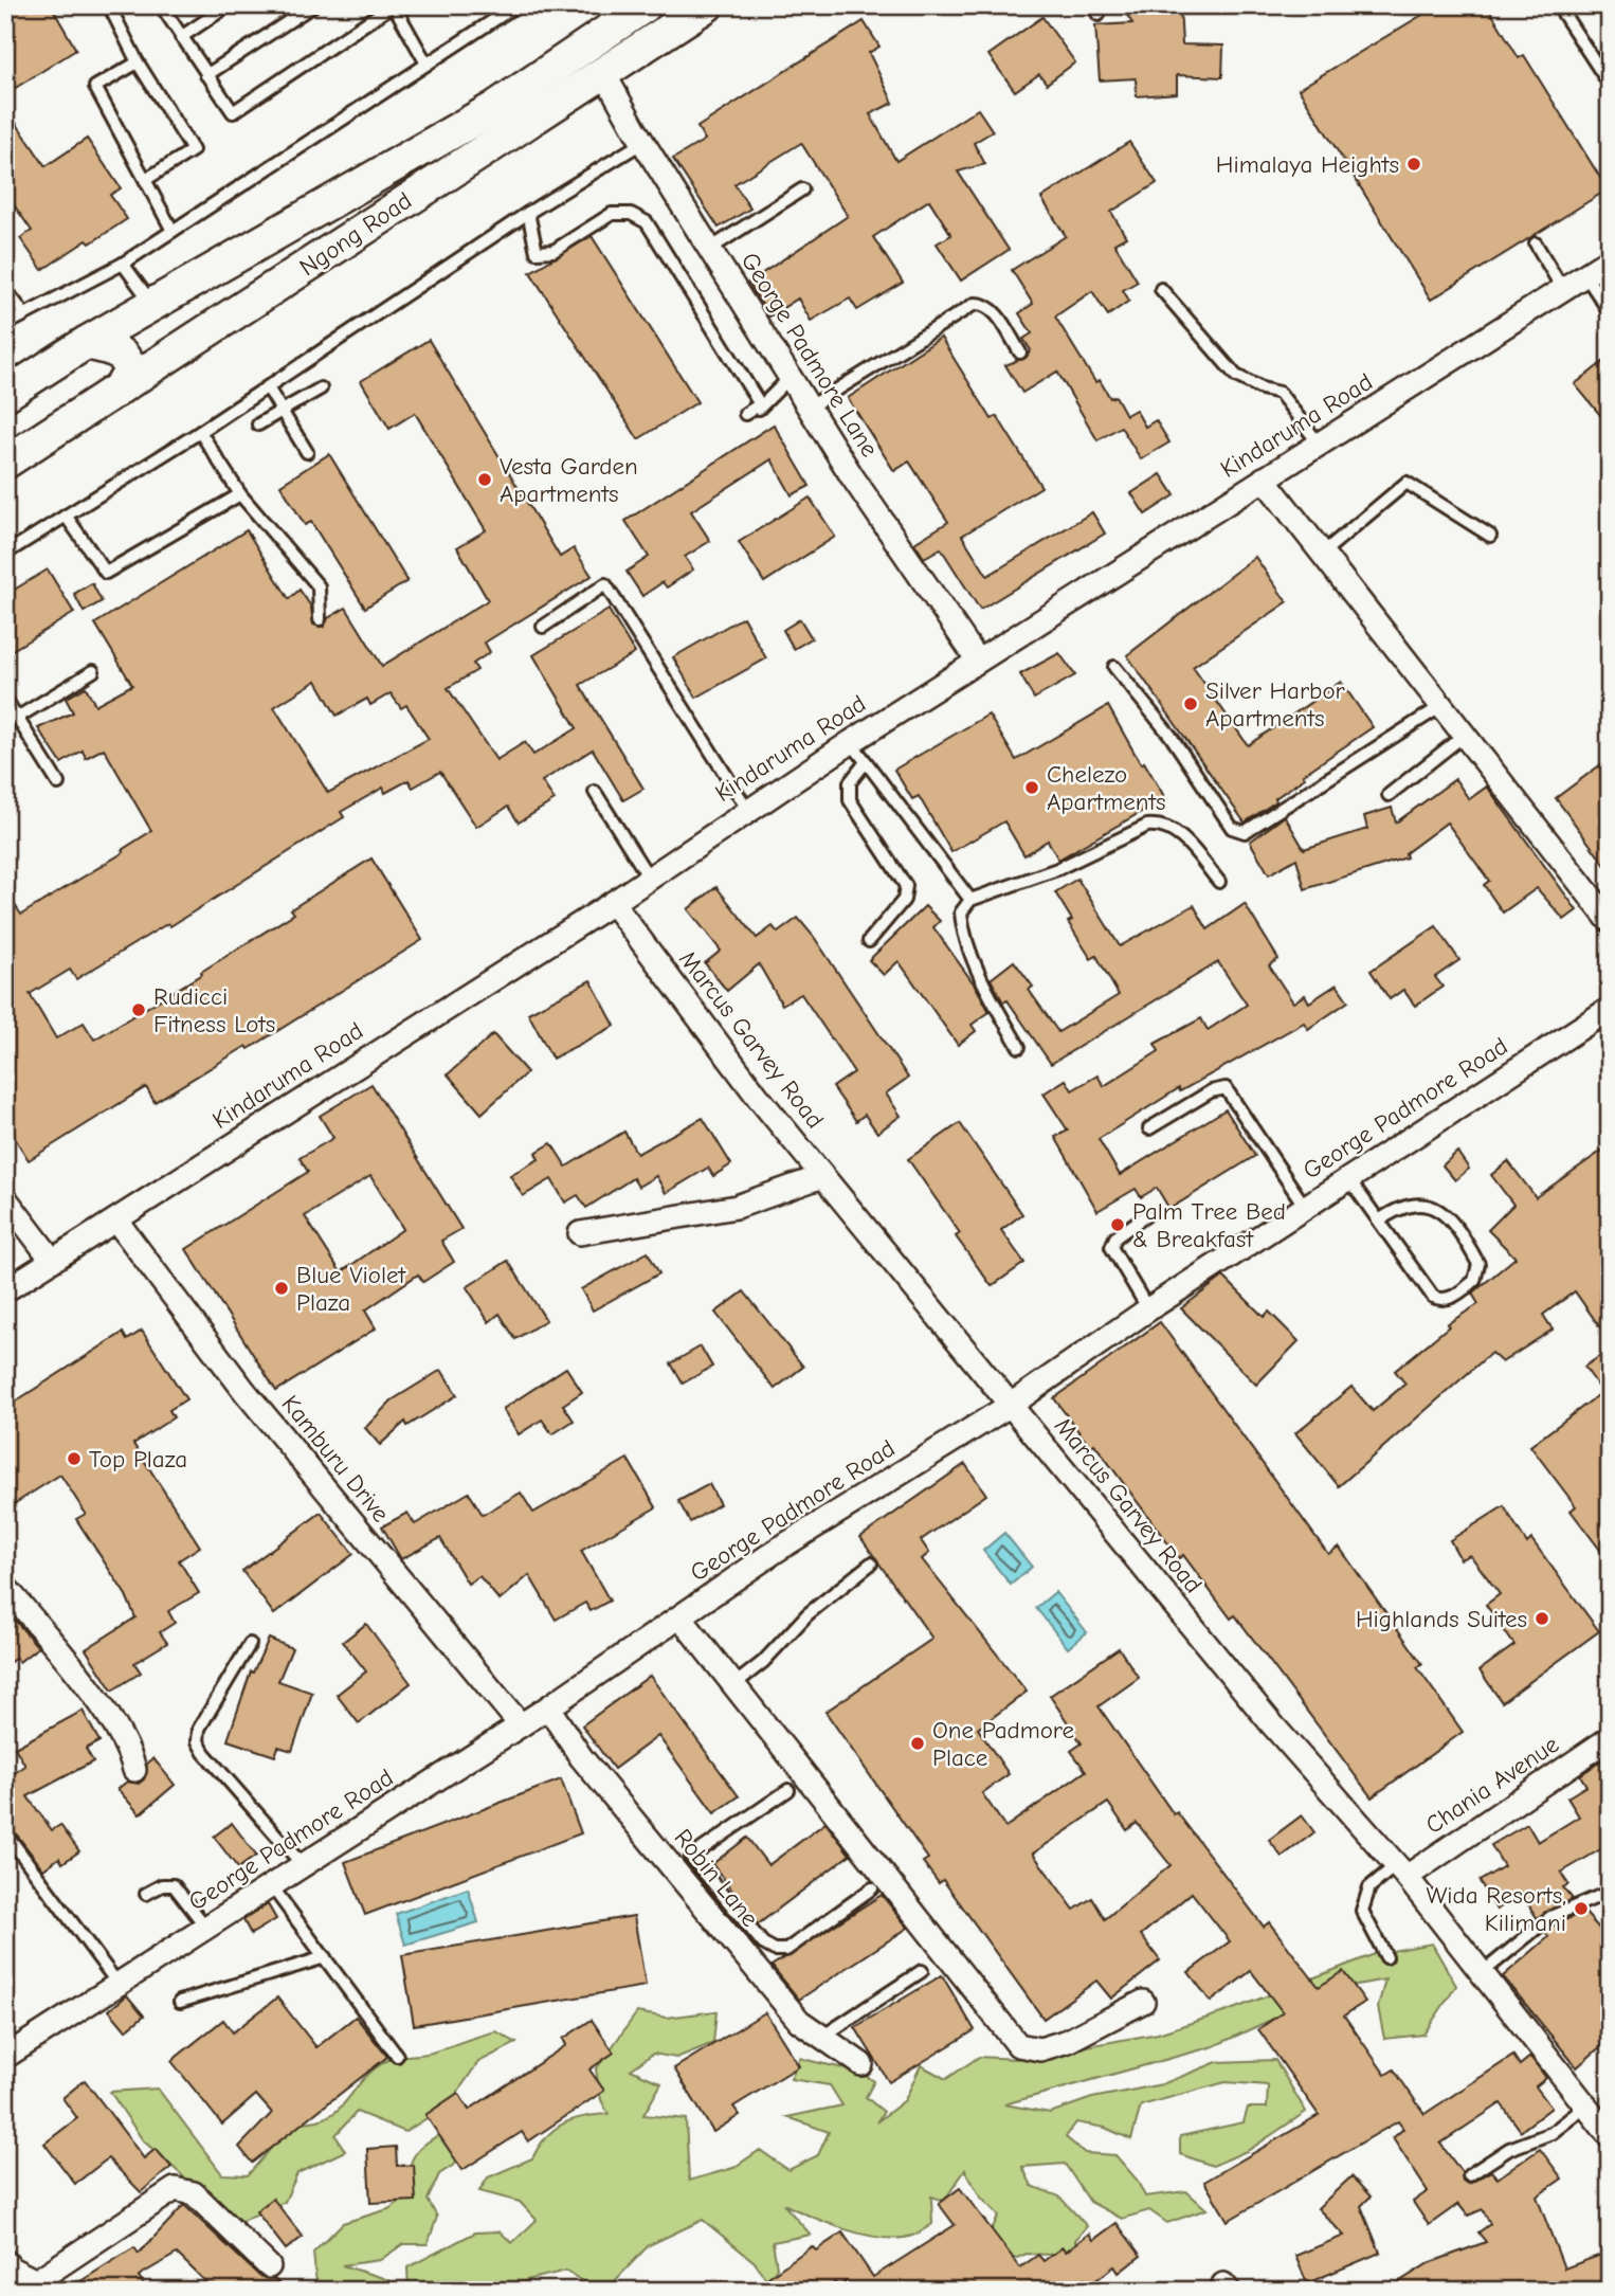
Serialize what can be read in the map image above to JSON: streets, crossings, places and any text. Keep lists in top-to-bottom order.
{
  "streets": {
    "main road": ["Ngong Road"],
    "street": [
      "George Padmore Lane",
      "Kindaruma Road",
      "Marcus Garvey Road",
      "George Padmore Road",
      "Kamburu Drive",
      "Chania Avenue",
      "Robin Lane"
    ]
  },
  "crossings": [
    ["Ngong Road", "George Padmore Lane"],
    ["George Padmore Lane", "Kindaruma Road"],
    ["Kindaruma Road", "Marcus Garvey Road"],
    ["Kindaruma Road", "Kamburu Drive"],
    ["Marcus Garvey Road", "George Padmore Road"],
    ["Marcus Garvey Road", "Chania Avenue"],
    ["George Padmore Road", "Kamburu Drive"],
    ["George Padmore Road", "Robin Lane"]
  ],
  "places": [
    "Himalaya Heights",
    "Vesta Garden Apartments",
    "Silver Harbor Apartments",
    "Chelezo Apartments",
    "Rudicci Fitness Lots",
    "Palm Tree Bed & Breakfast",
    "Blue Violet Plaza",
    "Top Plaza",
    "Highlands Suites",
    "One Padmore Place",
    "Wida Resorts, Kilimani"
  ]
}
